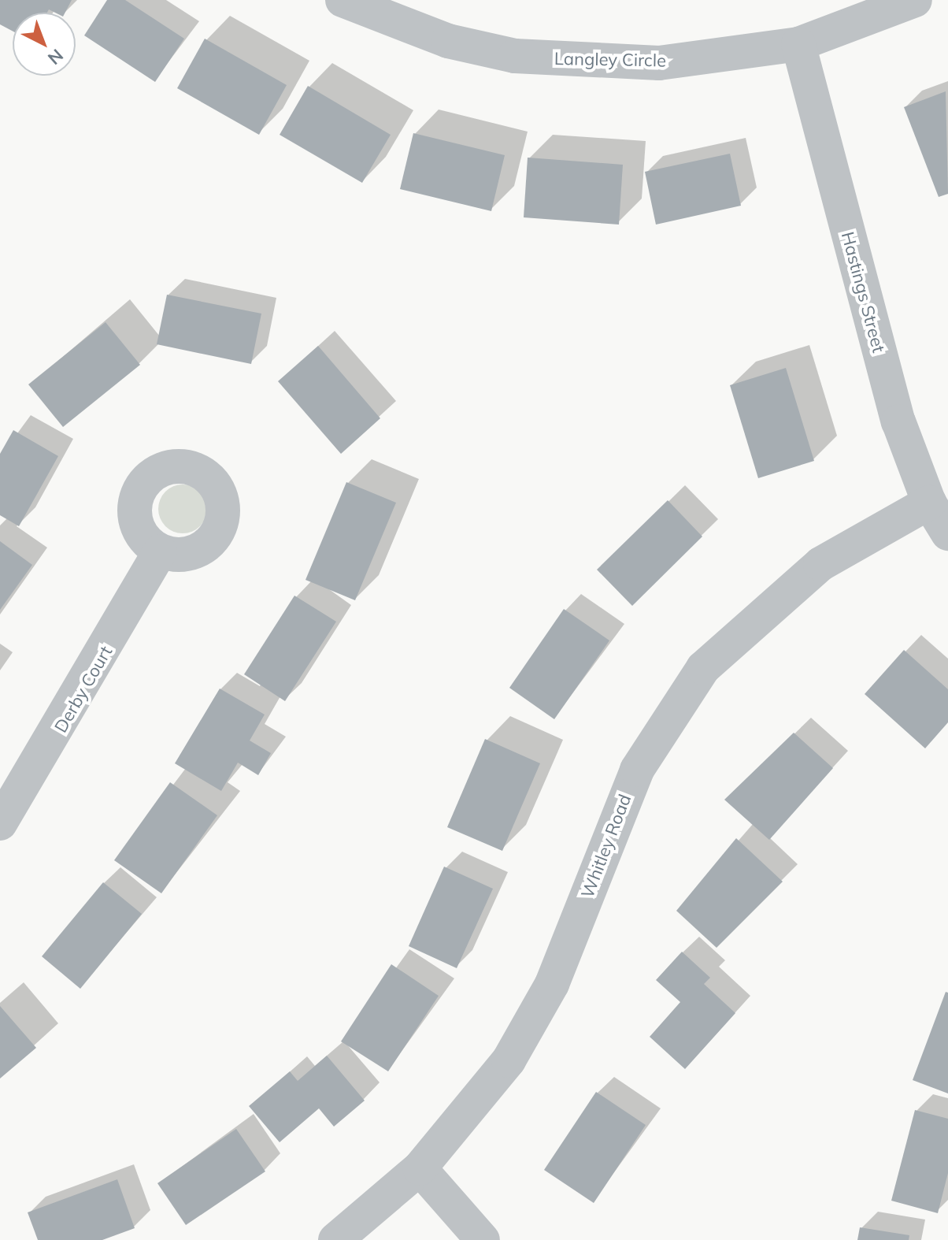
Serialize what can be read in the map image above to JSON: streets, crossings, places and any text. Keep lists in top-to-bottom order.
{
  "streets": {
    "street": [
      "Langley Circle",
      "Hastings Street",
      "Derby Court",
      "Whitley Road"
    ]
  },
  "crossings": [
    ["Langley Circle", "Hastings Street"],
    ["Hastings Street", "Whitley Road"]
  ],
  "north": "bottom right"
}
